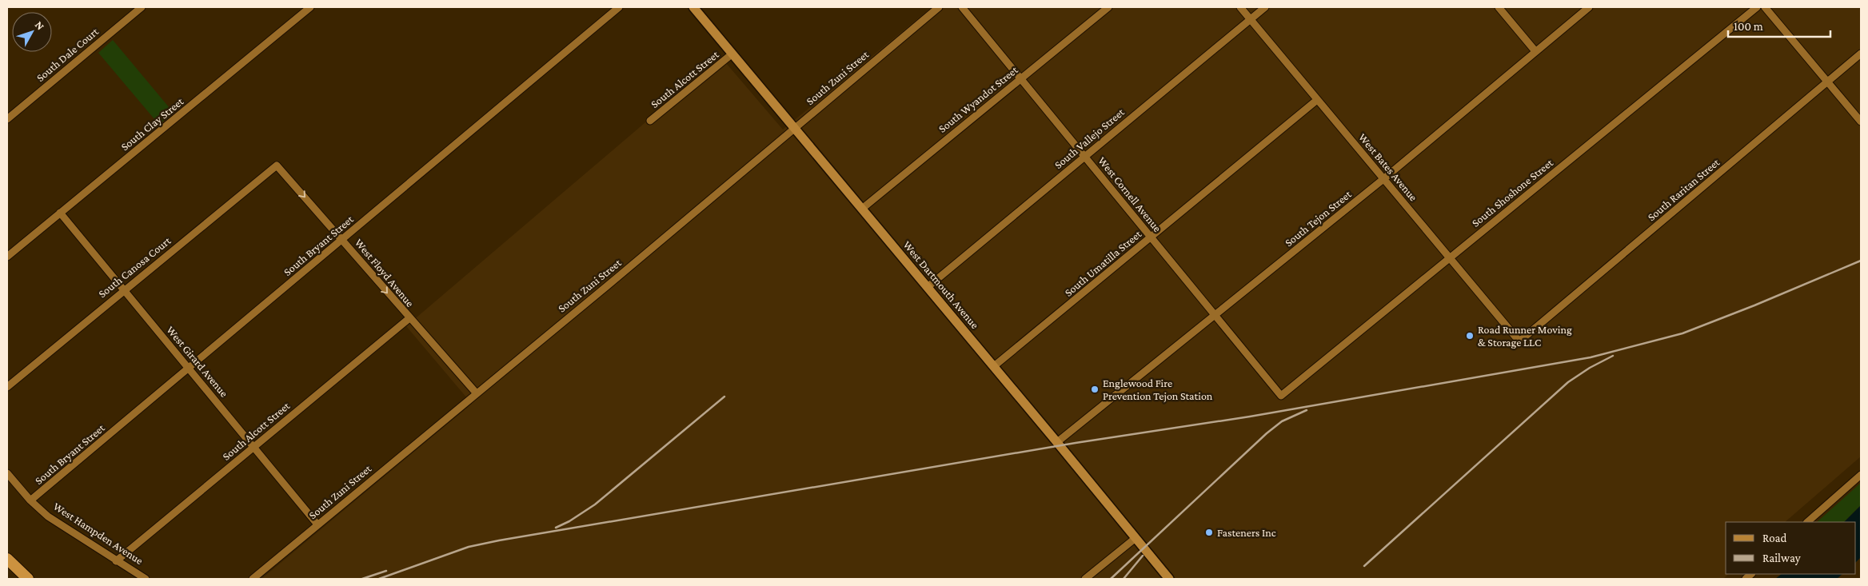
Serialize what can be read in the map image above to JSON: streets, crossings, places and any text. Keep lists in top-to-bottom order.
{
  "streets": {
    "main road": ["West Dartmouth Avenue"],
    "street": [
      "South Dale Court",
      "South Zuni Street",
      "South Alcott Street",
      "South Wyandot Street",
      "South Clay Street",
      "South Vallejo Street",
      "West Bates Avenue",
      "South Raritan Street",
      "South Shoshone Street",
      "West Cornell Avenue",
      "South Tejon Street",
      "South Bryant Street",
      "South Umatilla Street",
      "South Canosa Court",
      "West Floyd Avenue",
      "West Girard Avenue",
      "West Hampden Avenue"
    ]
  },
  "crossings": [
    ["South Zuni Street", "West Floyd Avenue"],
    ["South Zuni Street", "West Dartmouth Avenue"],
    ["South Zuni Street", "West Girard Avenue"],
    ["South Alcott Street", "West Floyd Avenue"],
    ["South Alcott Street", "West Dartmouth Avenue"],
    ["South Alcott Street", "West Girard Avenue"],
    ["South Alcott Street", "West Hampden Avenue"],
    ["South Wyandot Street", "West Cornell Avenue"],
    ["South Wyandot Street", "West Dartmouth Avenue"],
    ["South Clay Street", "West Girard Avenue"],
    ["South Vallejo Street", "West Bates Avenue"],
    ["South Vallejo Street", "West Cornell Avenue"],
    ["South Vallejo Street", "West Dartmouth Avenue"],
    ["West Bates Avenue", "South Raritan Street"],
    ["West Bates Avenue", "South Shoshone Street"],
    ["West Bates Avenue", "South Tejon Street"],
    ["West Bates Avenue", "South Umatilla Street"],
    ["South Shoshone Street", "West Cornell Avenue"],
    ["West Cornell Avenue", "South Tejon Street"],
    ["West Cornell Avenue", "South Umatilla Street"],
    ["South Tejon Street", "West Dartmouth Avenue"],
    ["South Bryant Street", "West Floyd Avenue"],
    ["South Bryant Street", "West Girard Avenue"],
    ["South Bryant Street", "West Hampden Avenue"],
    ["South Umatilla Street", "West Dartmouth Avenue"],
    ["South Canosa Court", "West Floyd Avenue"],
    ["South Canosa Court", "West Girard Avenue"]
  ],
  "one_way": ["West Floyd Avenue"],
  "places": ["Road Runner Moving & Storage LLC", "Englewood Fire Prevention Tejon Station", "Fasteners Inc"],
  "legend": ["Road", "Railway"],
  "scale_bar": "100 m",
  "north": "top right"
}
